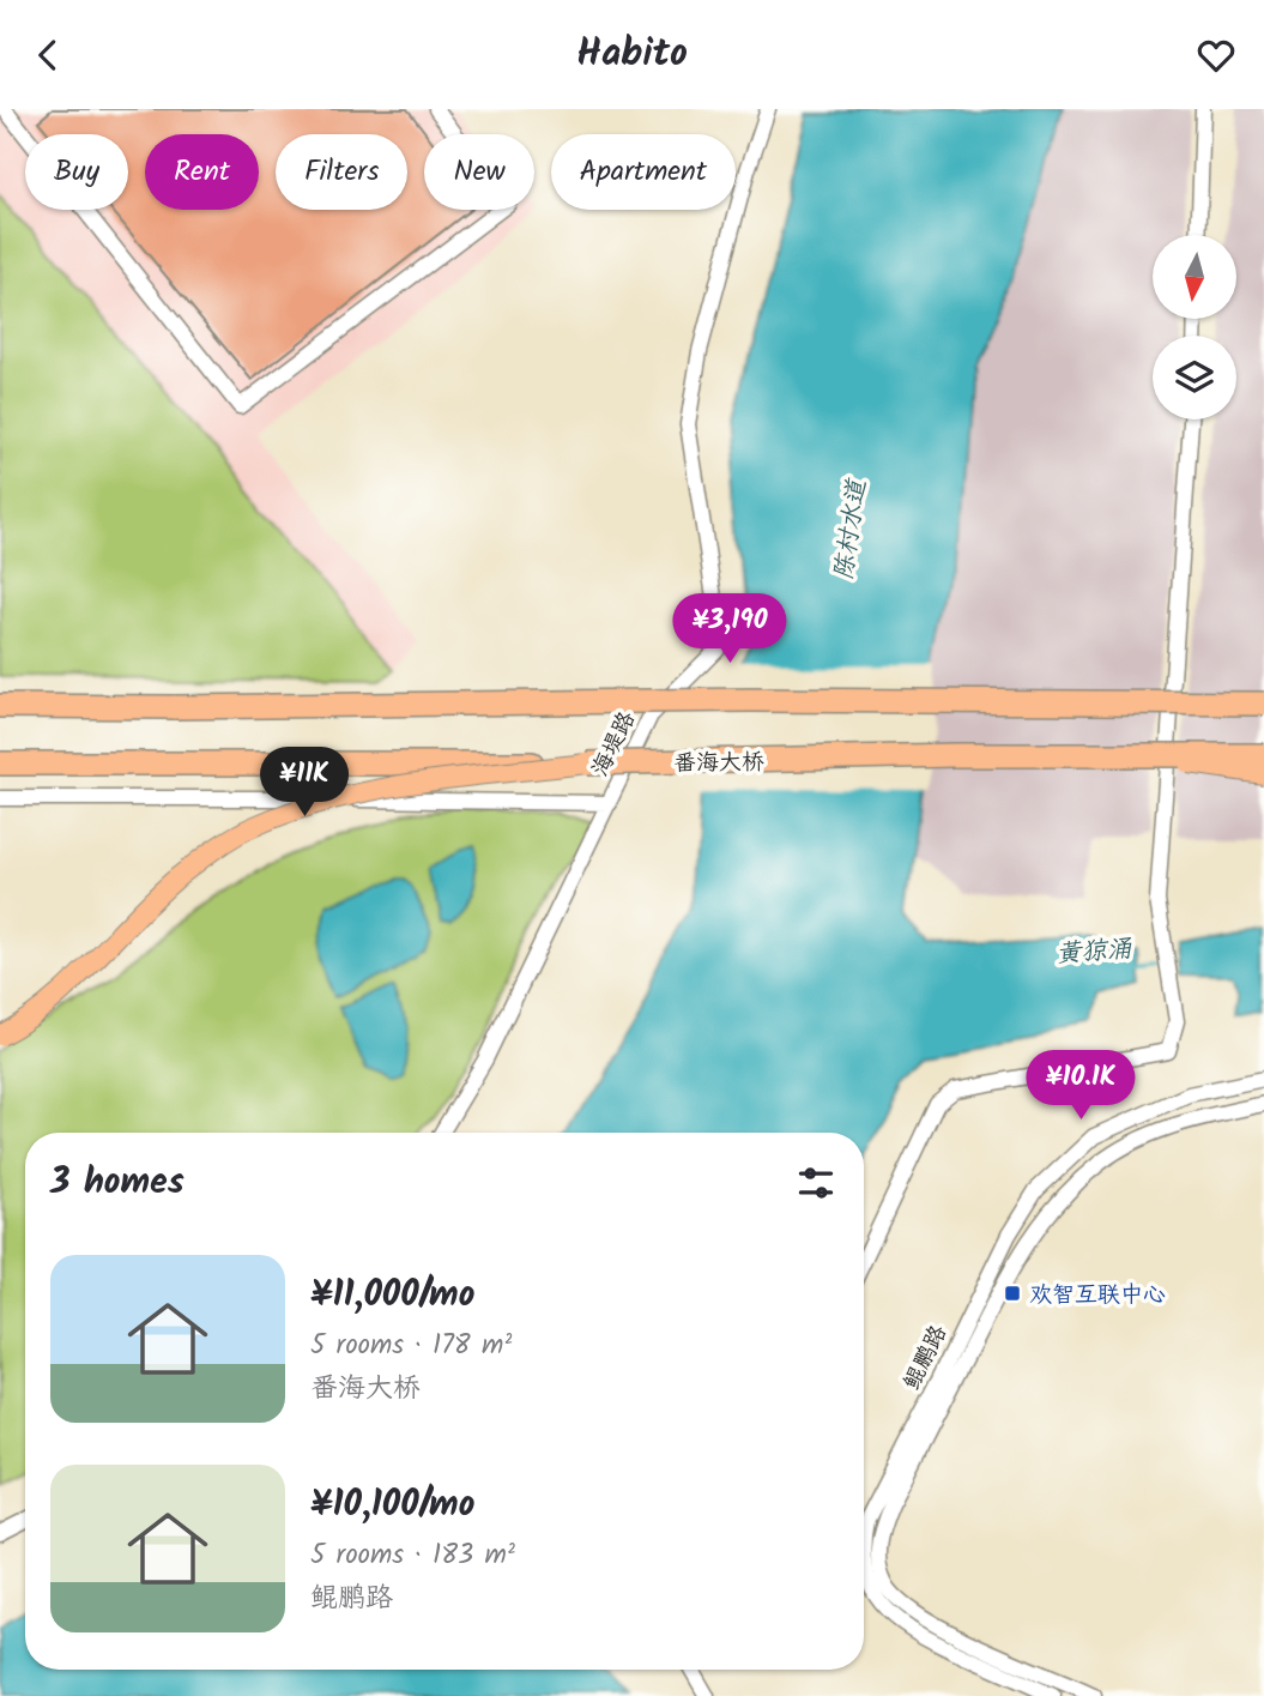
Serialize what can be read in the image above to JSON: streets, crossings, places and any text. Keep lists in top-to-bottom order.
{
  "streets": {
    "highway": ["番海大桥"],
    "street": ["海堤路", "鲲鹏路"]
  },
  "water": ["陈村水道", "黄猄涌"],
  "places": {
    "transit": ["欢智互联中心"]
  },
  "north": "bottom",
  "page": {
    "header": "Habito",
    "chip": [
      "Buy",
      "Rent",
      "Filters",
      "New",
      "Apartment"
    ],
    "price": ["¥3,190", "¥11K", "¥10.1K"],
    "heading": "3 homes",
    "list": [
      {
        "name": "¥11,000/mo",
        "note": "5 rooms · 178 m² · 番海大桥"
      },
      {
        "name": "¥10,100/mo",
        "note": "5 rooms · 183 m² · 鲲鹏路"
      }
    ]
  }
}
